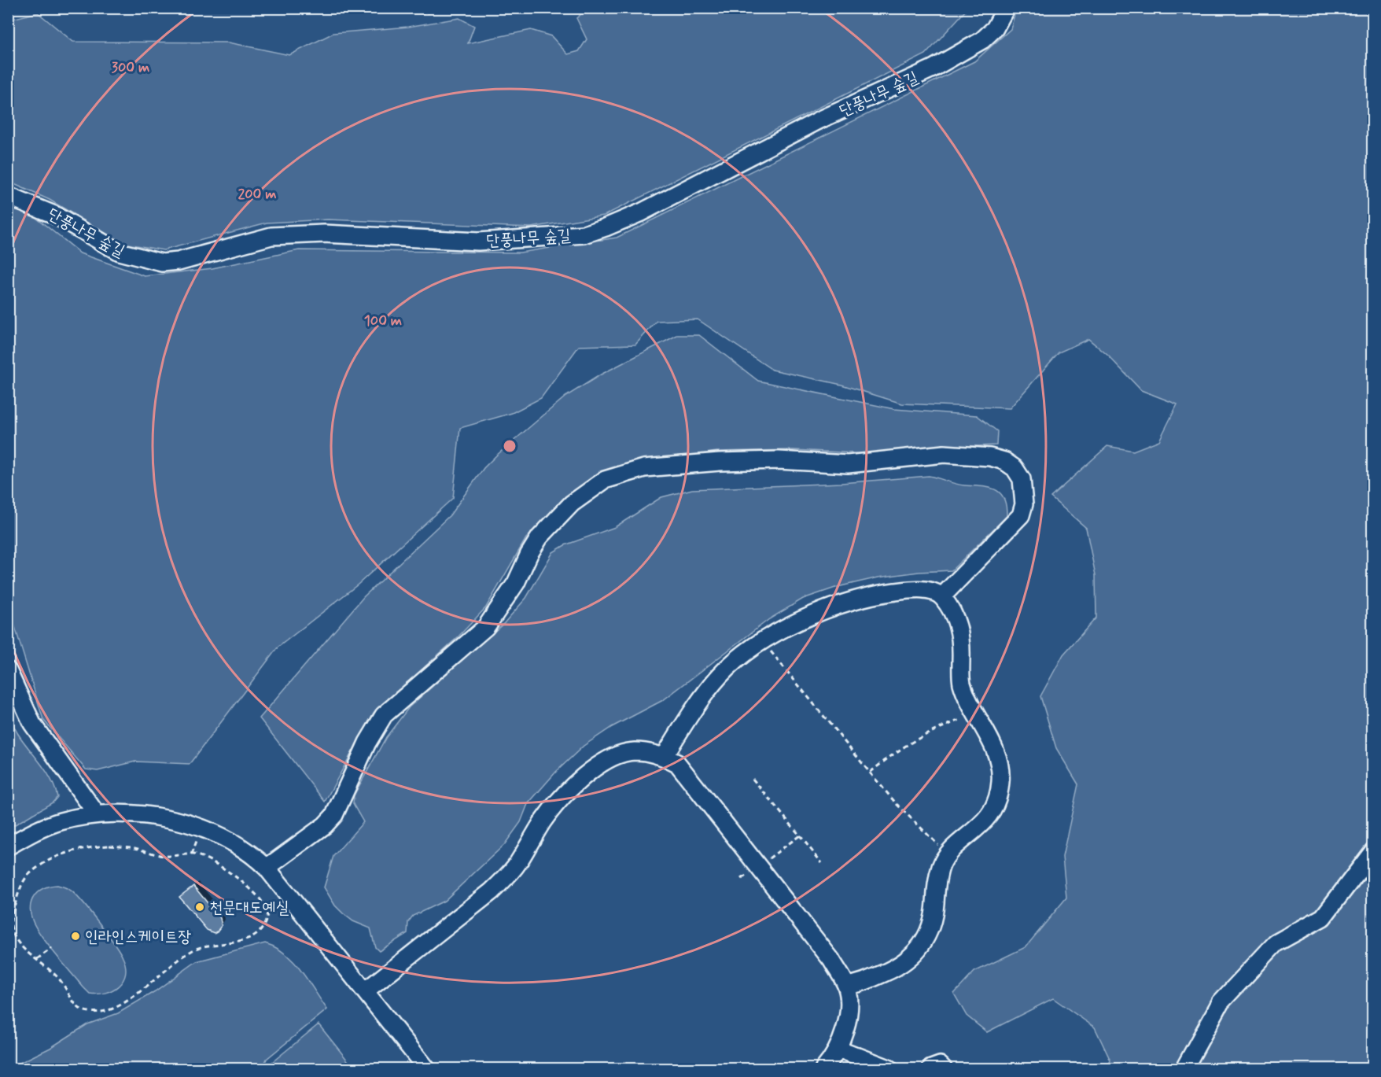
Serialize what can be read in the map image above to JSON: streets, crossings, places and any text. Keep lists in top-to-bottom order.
{
  "streets": {
    "lane": ["단풍나무 숲길"]
  },
  "places": ["천문대도예실", "인라인스케이트장"],
  "rings": ["300 m", "200 m", "100 m"]
}
